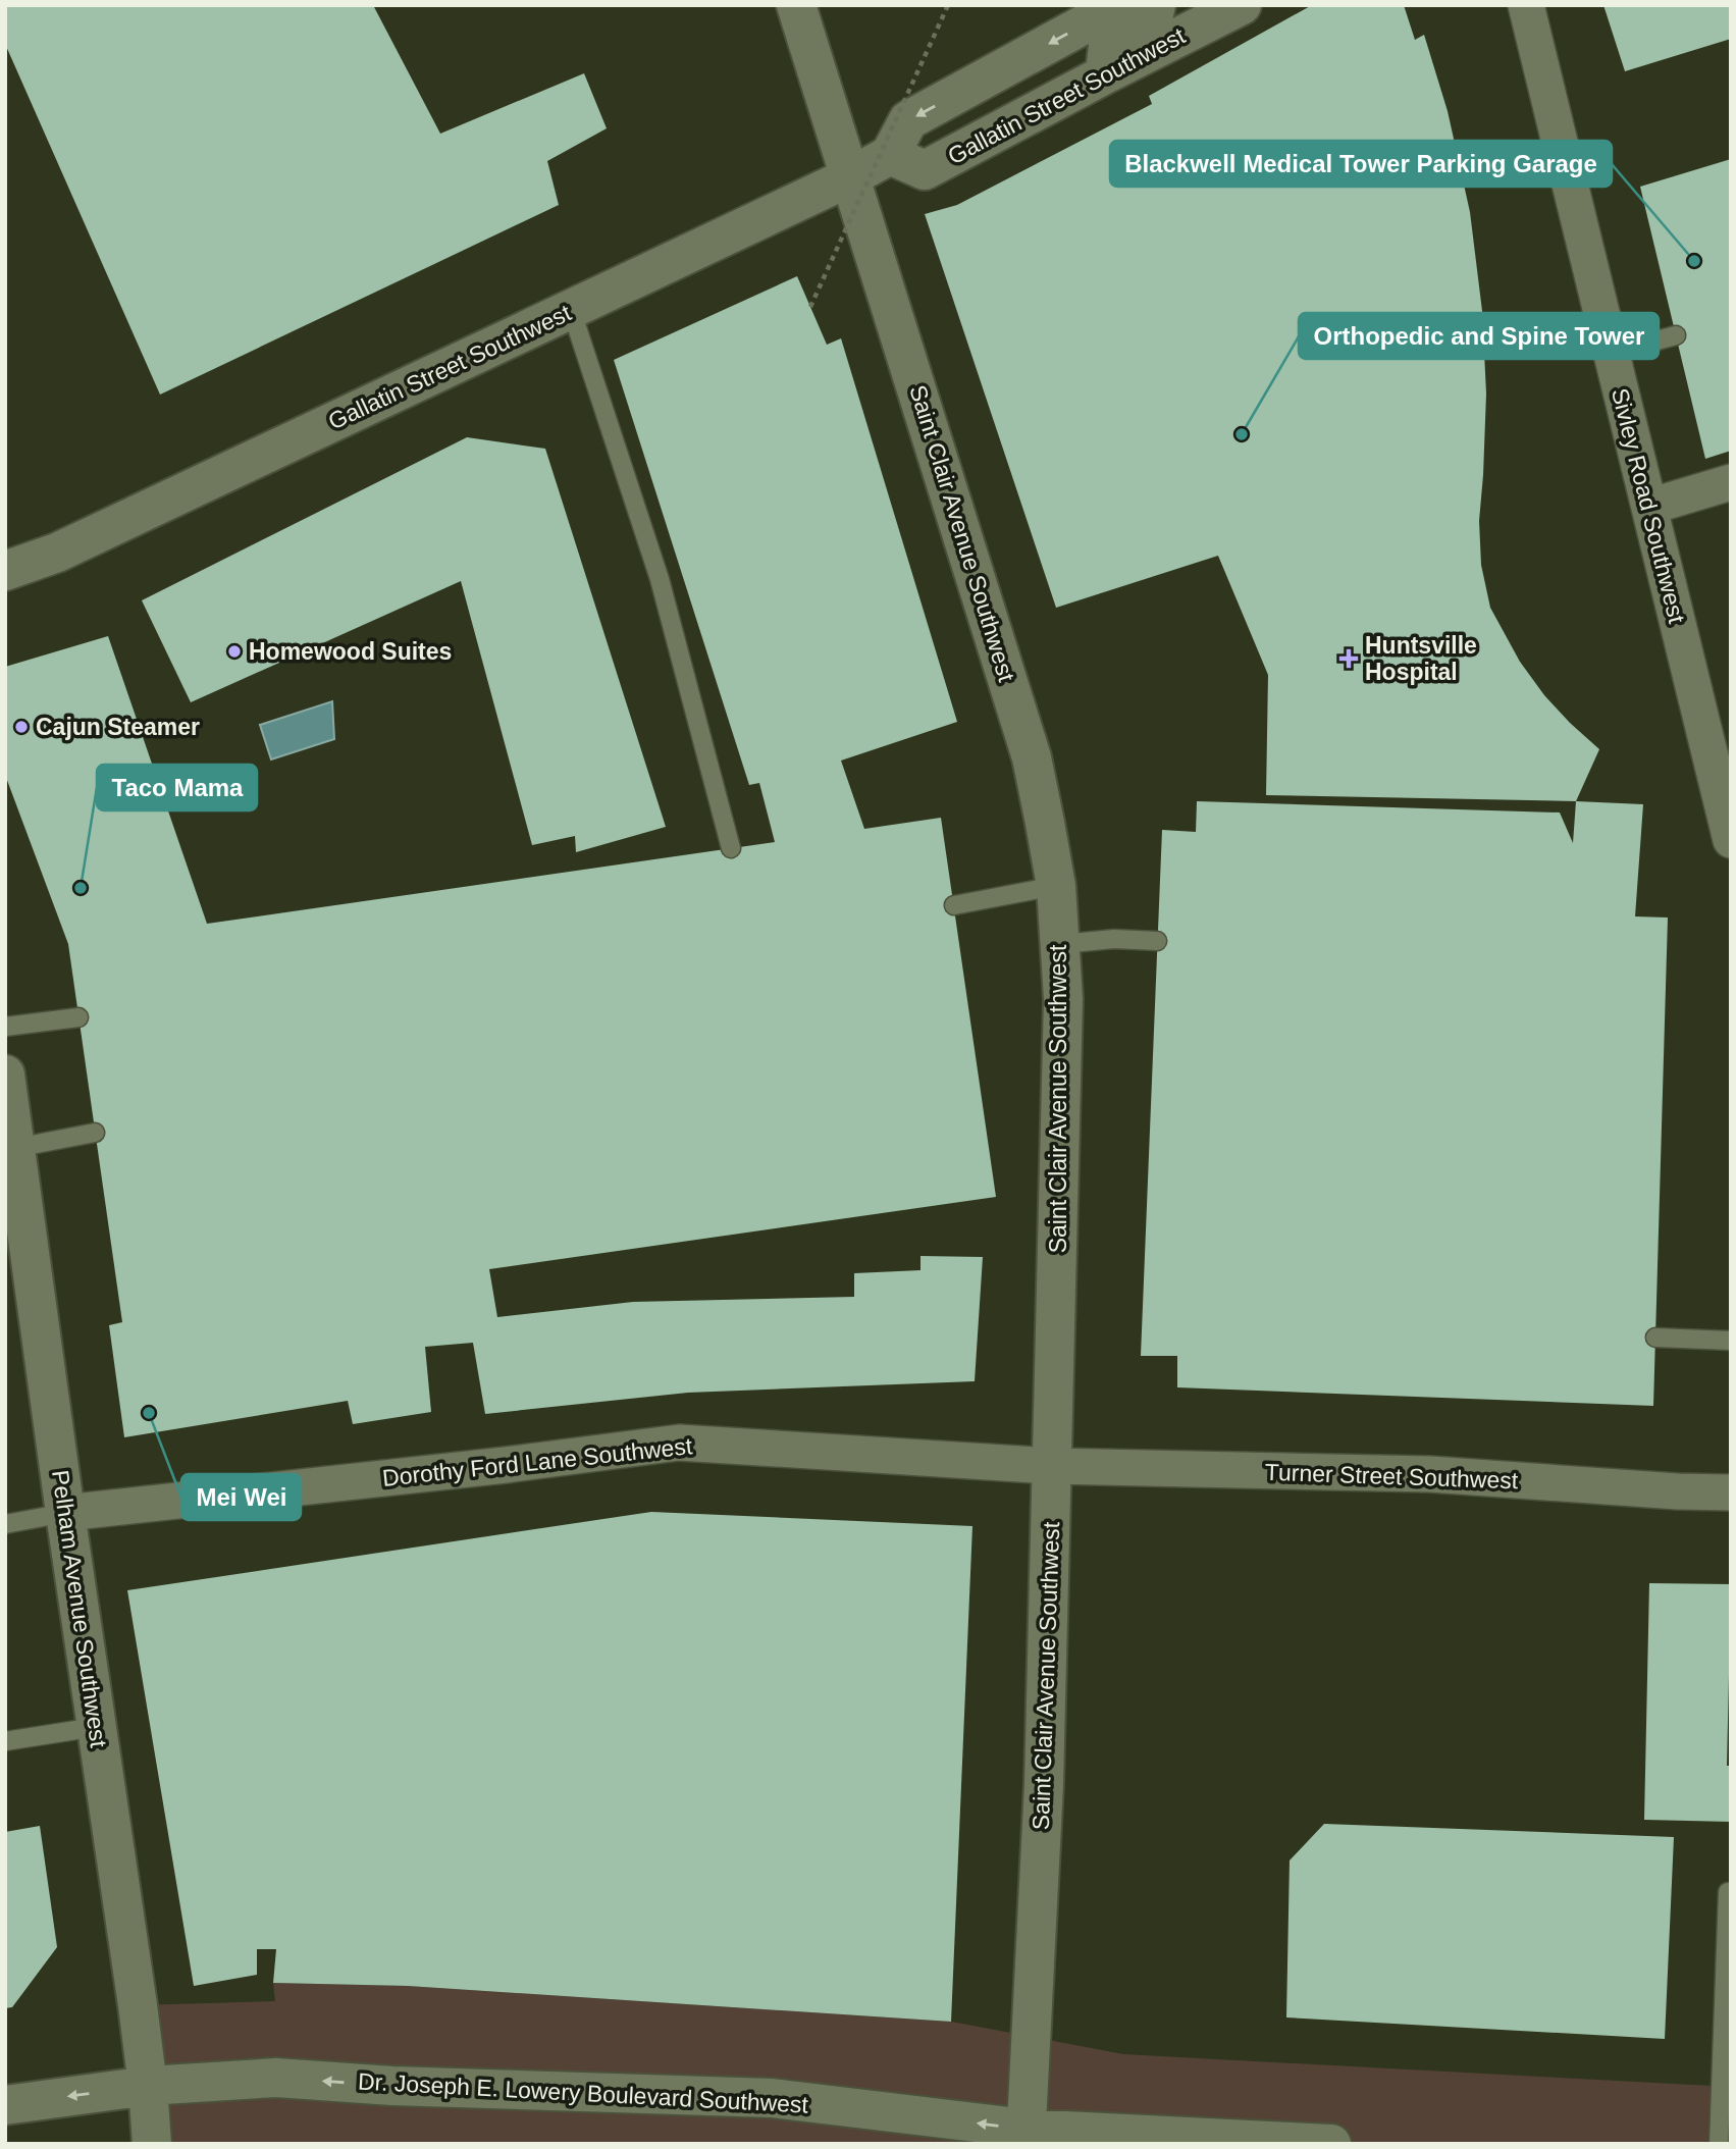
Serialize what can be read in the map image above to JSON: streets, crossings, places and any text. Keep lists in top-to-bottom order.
{
  "streets": {
    "street": [
      "Gallatin Street Southwest",
      "Sivley Road Southwest",
      "Saint Clair Avenue Southwest",
      "Dorothy Ford Lane Southwest",
      "Turner Street Southwest",
      "Pelham Avenue Southwest",
      "Dr. Joseph E. Lowery Boulevard Southwest"
    ]
  },
  "crossings": [
    ["Gallatin Street Southwest", "Saint Clair Avenue Southwest"],
    ["Saint Clair Avenue Southwest", "Dorothy Ford Lane Southwest"],
    ["Saint Clair Avenue Southwest", "Turner Street Southwest"],
    ["Saint Clair Avenue Southwest", "Dr. Joseph E. Lowery Boulevard Southwest"],
    ["Dorothy Ford Lane Southwest", "Turner Street Southwest"],
    ["Dorothy Ford Lane Southwest", "Pelham Avenue Southwest"],
    ["Pelham Avenue Southwest", "Dr. Joseph E. Lowery Boulevard Southwest"]
  ],
  "one_way": ["Dr. Joseph E. Lowery Boulevard Southwest"],
  "places": {
    "other": [
      "Blackwell Medical Tower Parking Garage",
      "Orthopedic and Spine Tower",
      "Homewood Suites",
      "Cajun Steamer",
      "Taco Mama",
      "Mei Wei"
    ],
    "health": ["Huntsville Hospital"]
  }
}
